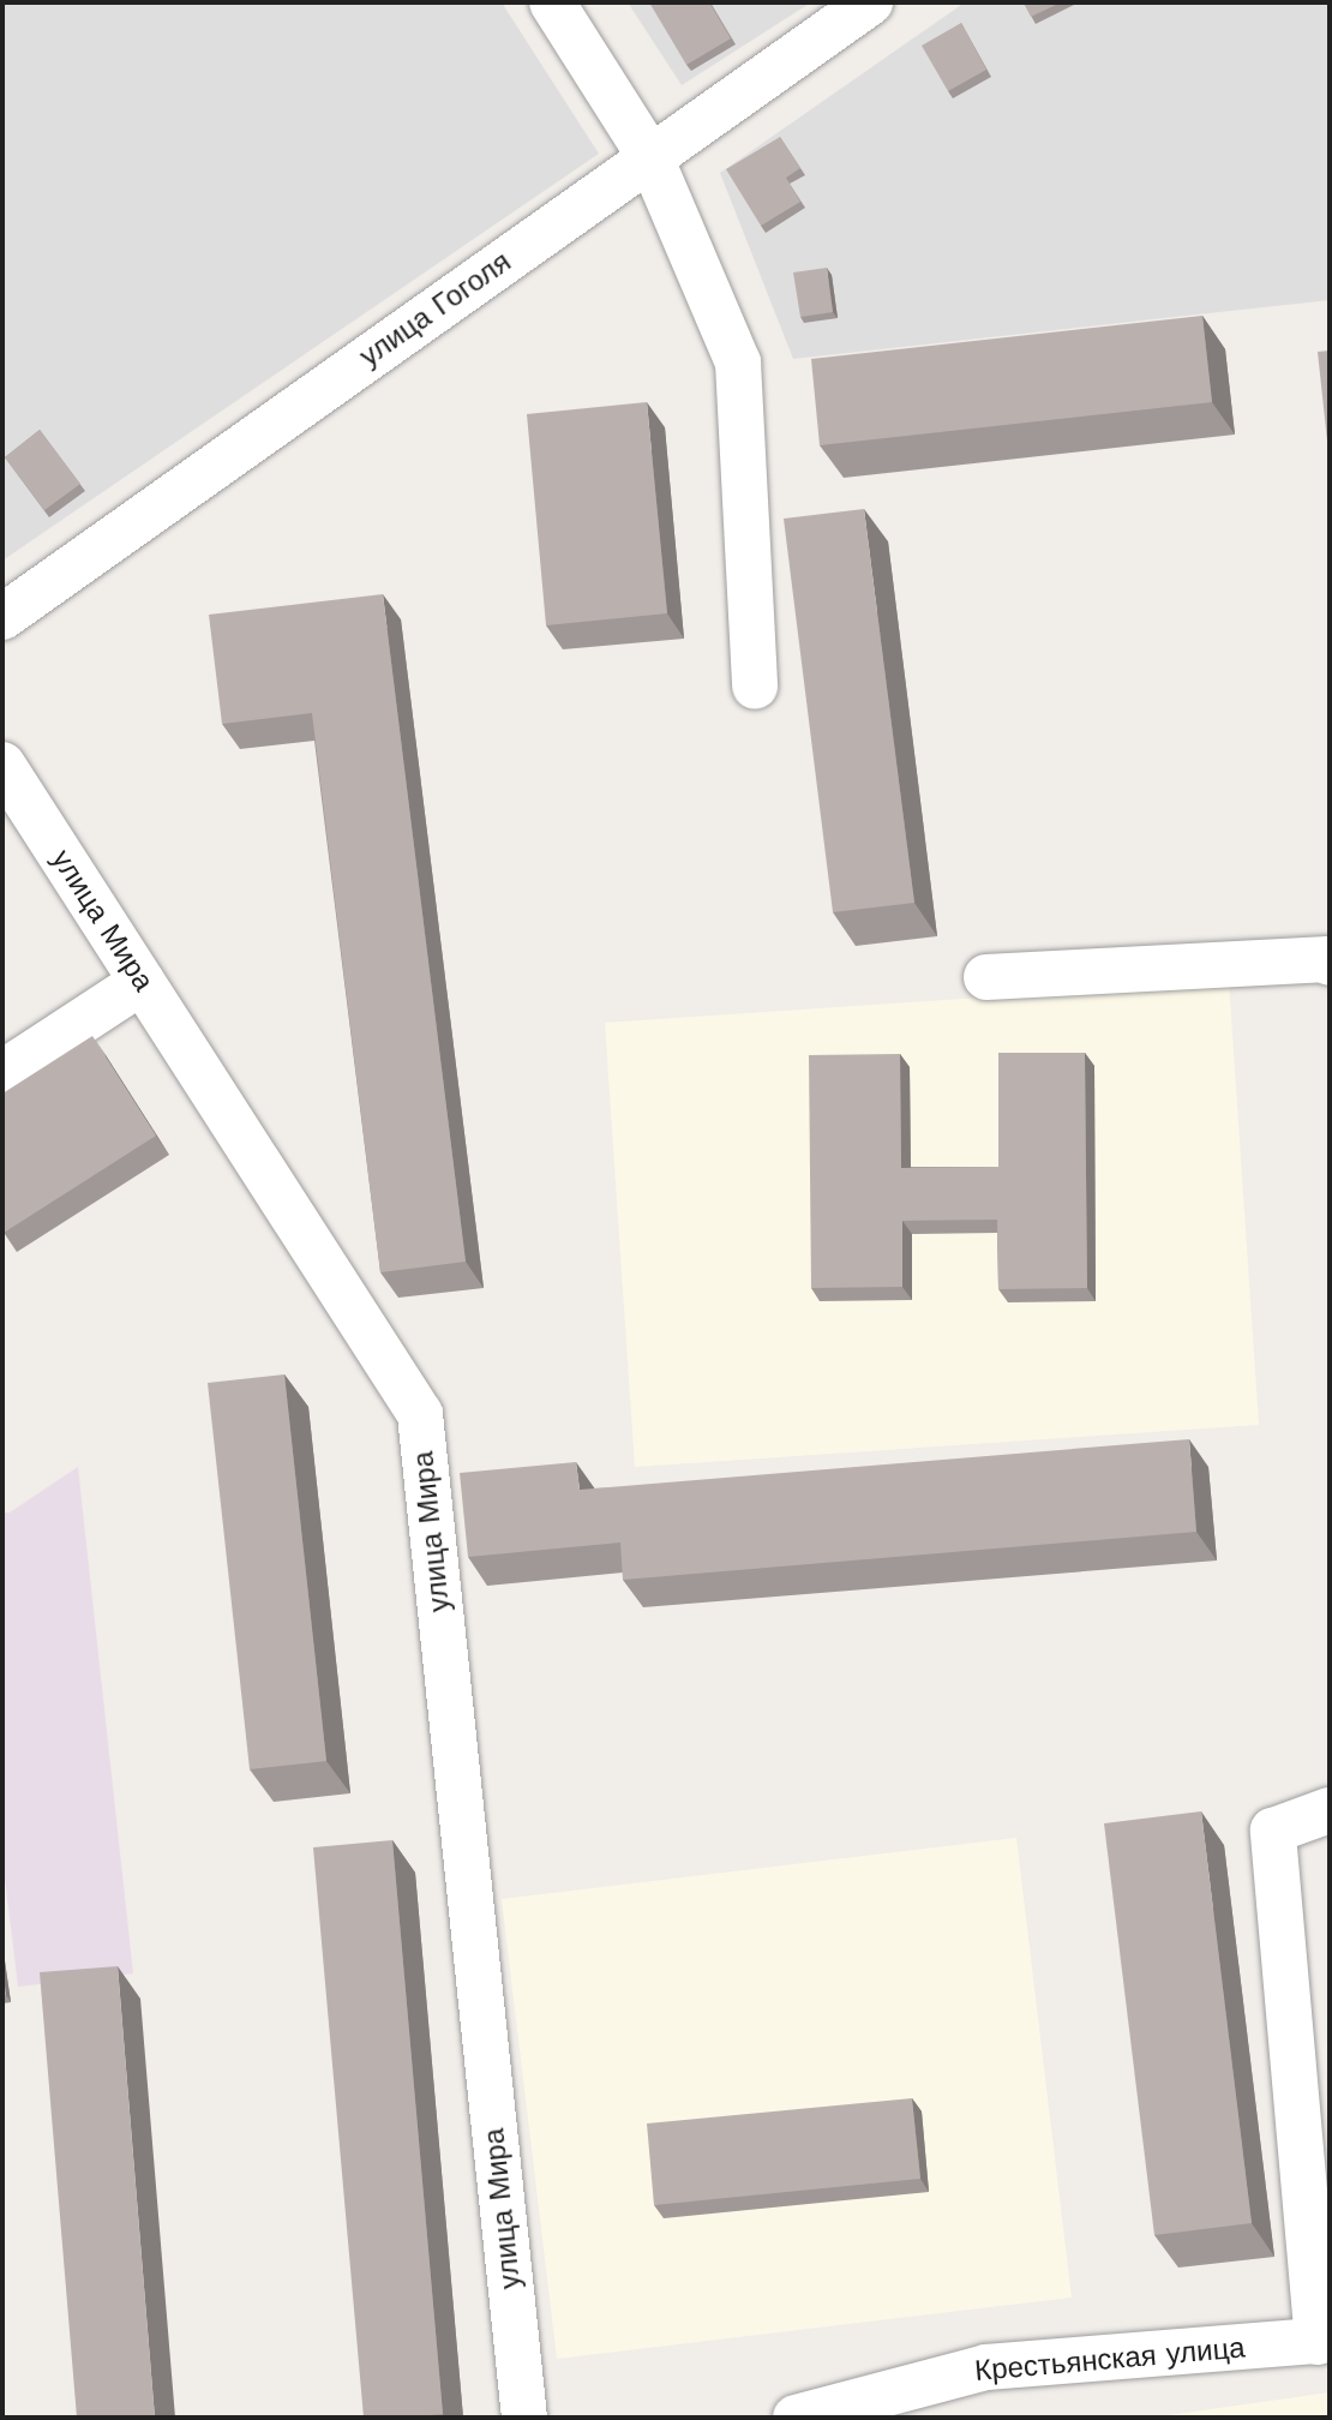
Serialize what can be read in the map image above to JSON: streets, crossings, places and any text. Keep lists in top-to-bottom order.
{
  "streets": {
    "street": ["улица Гоголя", "улица Мира", "Крестьянская улица"]
  }
}
